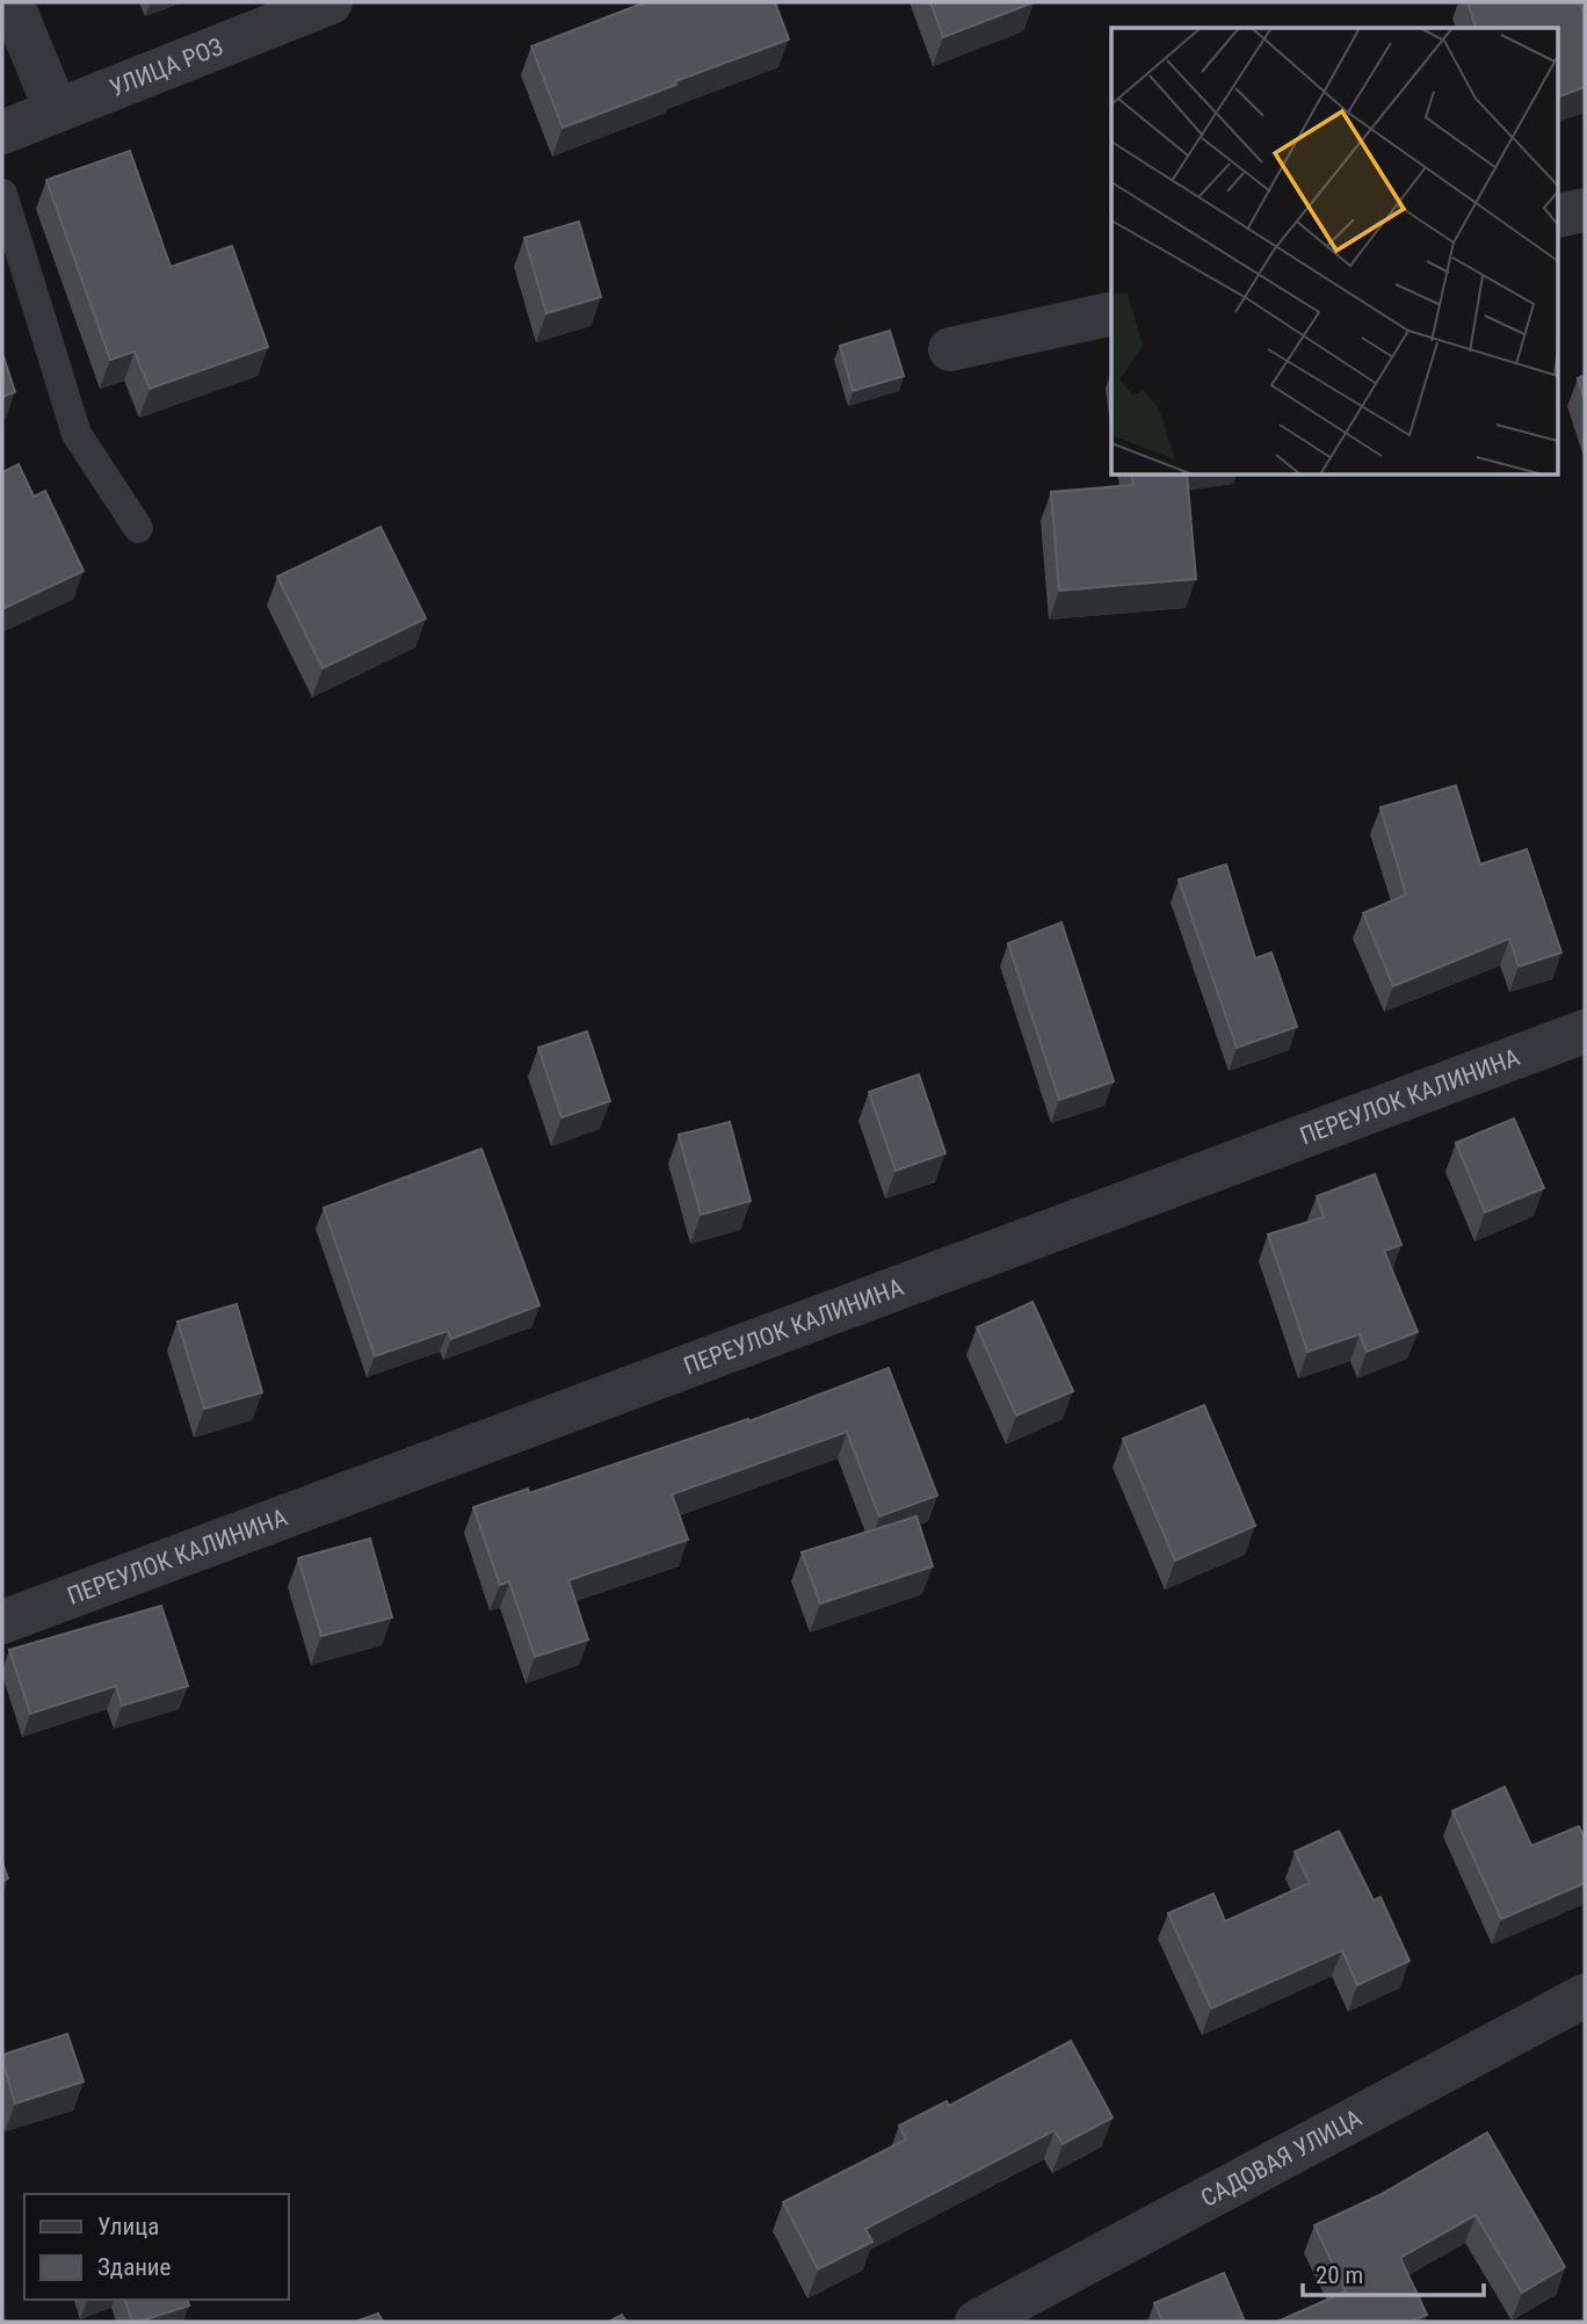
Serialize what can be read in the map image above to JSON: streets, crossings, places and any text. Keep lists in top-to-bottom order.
{
  "streets": {
    "street": ["УЛИЦА РОЗ", "ПЕРЕУЛОК КАЛИНИНА", "САДОВАЯ УЛИЦА"]
  },
  "legend": ["Улица", "Здание"],
  "scale_bar": "20 m"
}
